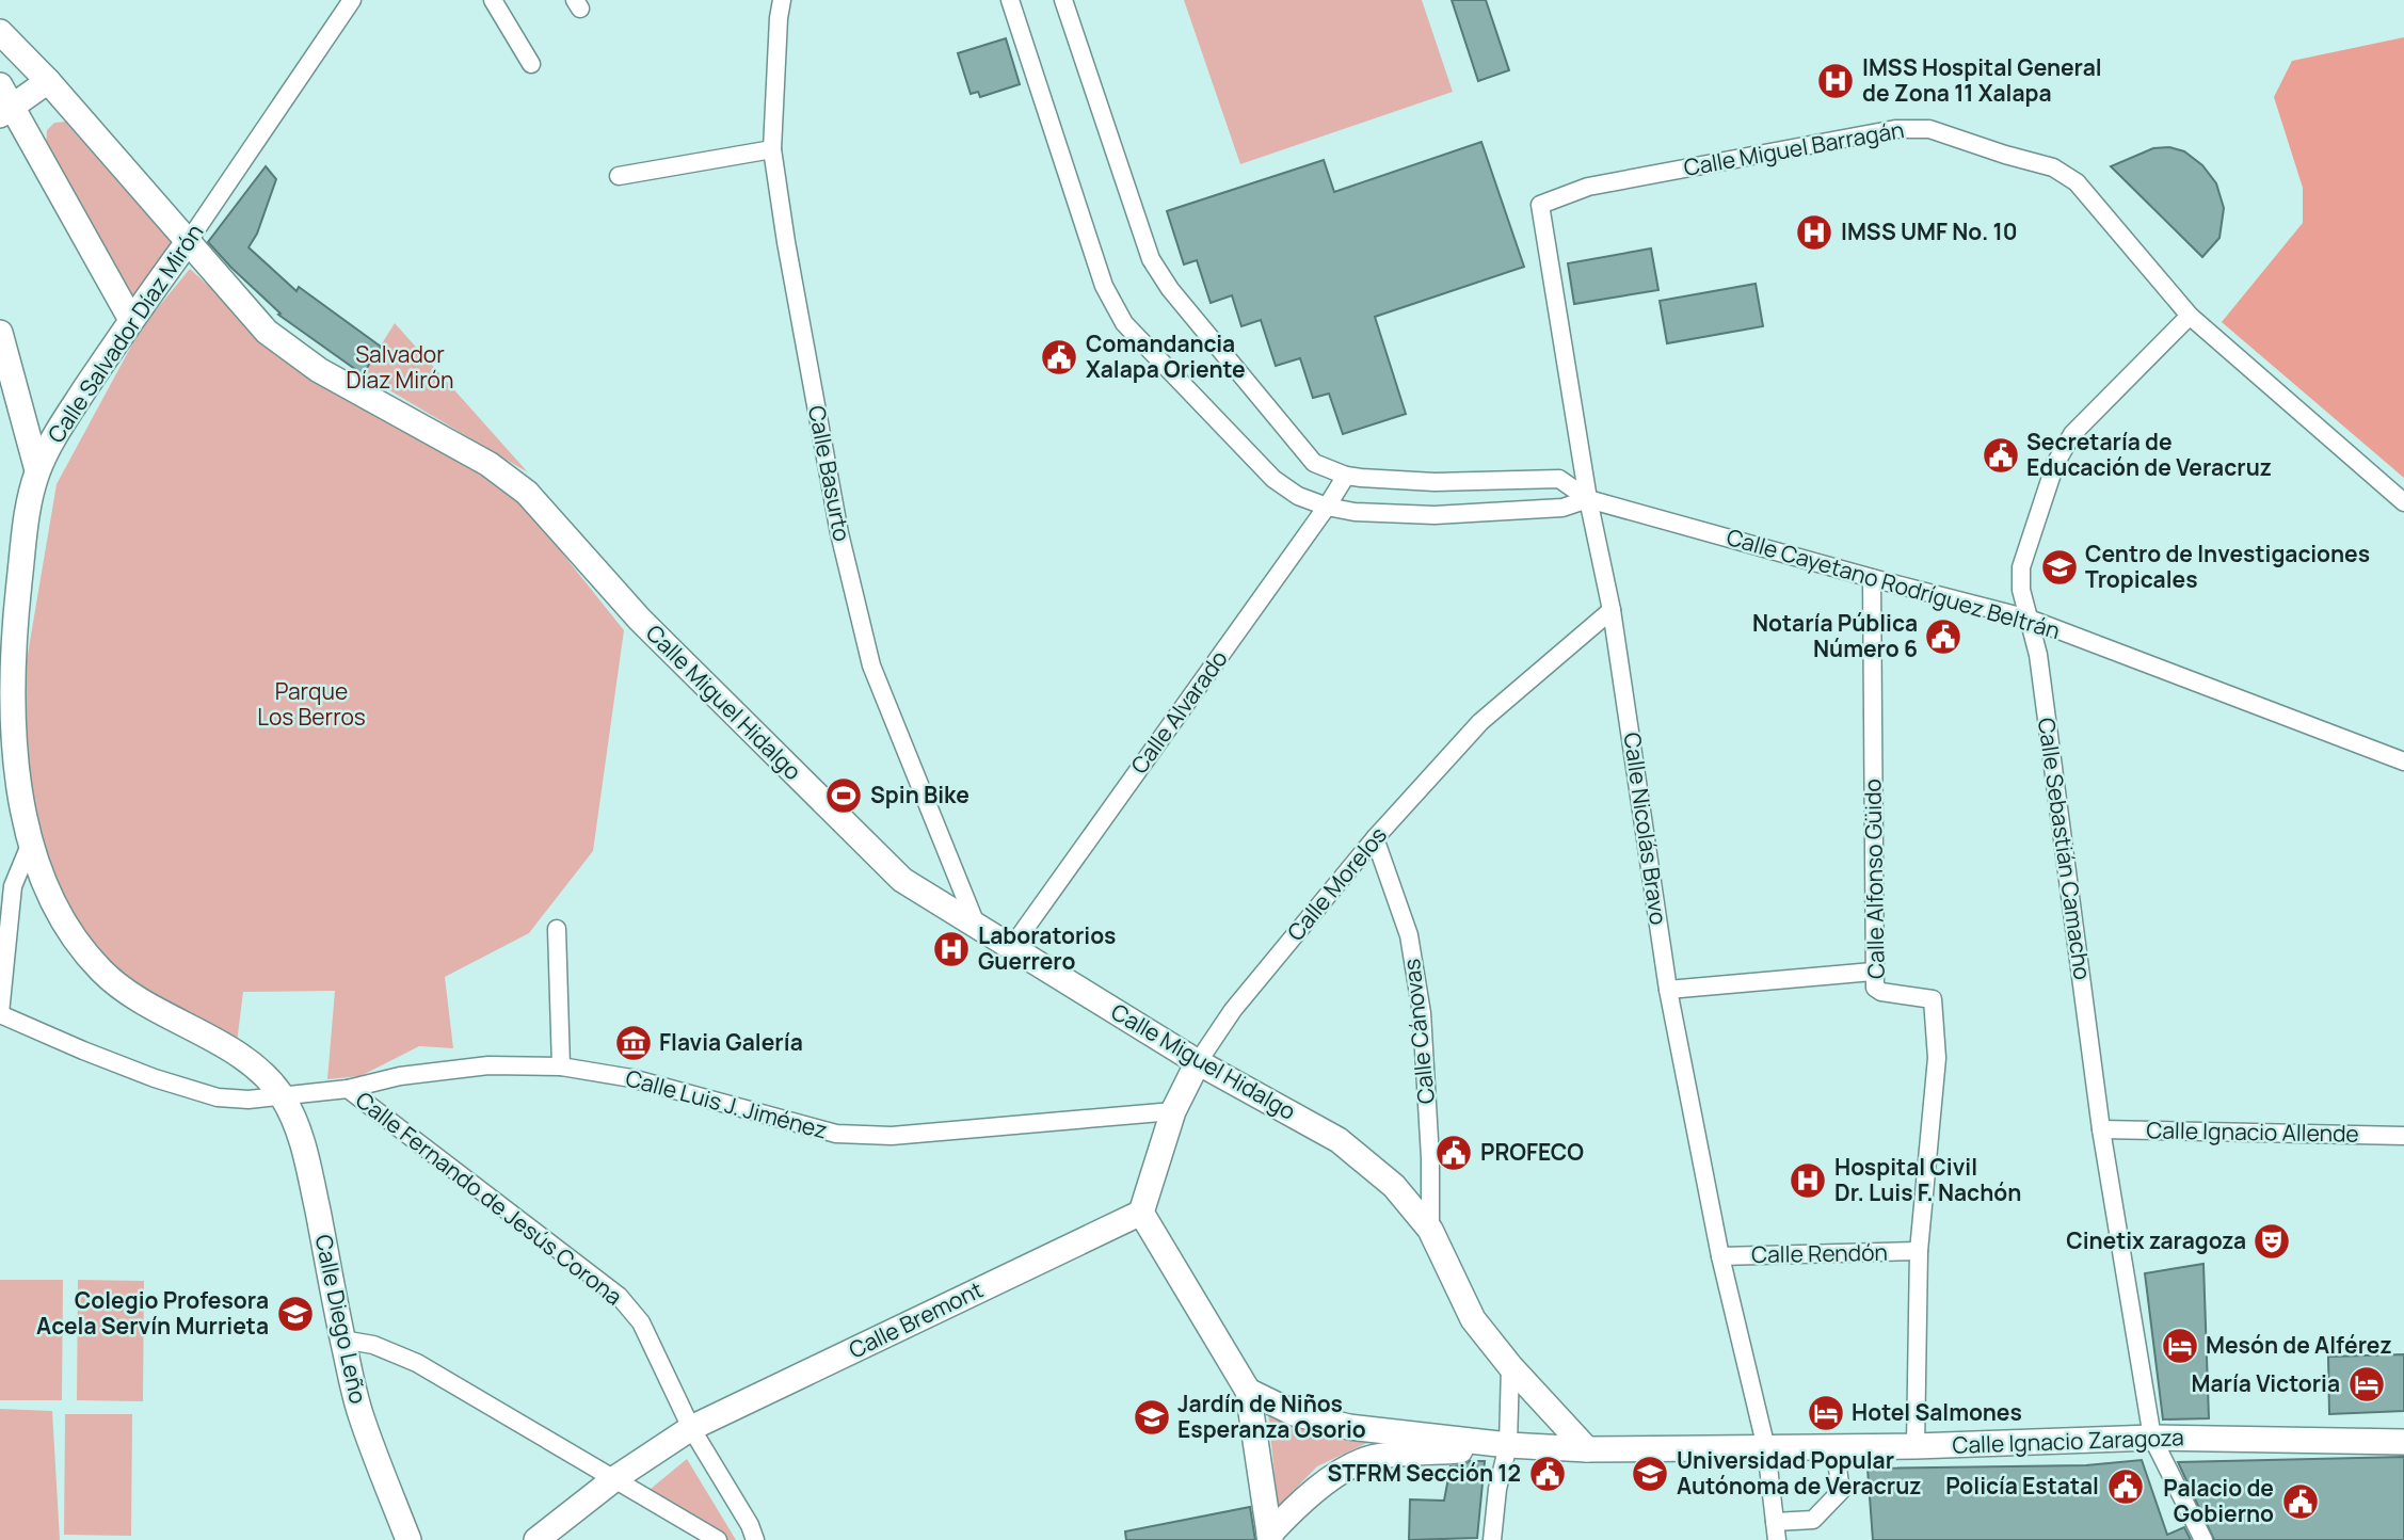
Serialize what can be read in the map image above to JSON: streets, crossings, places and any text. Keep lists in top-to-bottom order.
{
  "streets": {
    "main road": [
      "Calle Salvador Díaz Mirón",
      "Calle Miguel Hidalgo",
      "Calle Morelos",
      "Calle Diego Leño",
      "Calle Bremont",
      "Calle Ignacio Zaragoza"
    ],
    "street": [
      "Calle Miguel Barragán",
      "Calle Basurto",
      "Calle Cayetano Rodríguez Beltrán",
      "Calle Alvarado",
      "Calle Nicolás Bravo",
      "Calle Sebastián Camacho",
      "Calle Alfonso Güido",
      "Calle Cánovas",
      "Calle Luis J. Jiménez",
      "Calle Ignacio Allende",
      "Calle Fernando de Jesús Corona",
      "Calle Rendón"
    ]
  },
  "crossings": [
    ["Calle Miguel Barragán", "Calle Nicolás Bravo"],
    ["Calle Miguel Barragán", "Calle Sebastián Camacho"],
    ["Calle Salvador Díaz Mirón", "Calle Miguel Hidalgo"],
    ["Calle Salvador Díaz Mirón", "Calle Luis J. Jiménez"],
    ["Calle Salvador Díaz Mirón", "Calle Diego Leño"],
    ["Calle Basurto", "Calle Miguel Hidalgo"],
    ["Calle Cayetano Rodríguez Beltrán", "Calle Alvarado"],
    ["Calle Cayetano Rodríguez Beltrán", "Calle Nicolás Bravo"],
    ["Calle Cayetano Rodríguez Beltrán", "Calle Sebastián Camacho"],
    ["Calle Cayetano Rodríguez Beltrán", "Calle Alfonso Güido"],
    ["Calle Miguel Hidalgo", "Calle Alvarado"],
    ["Calle Miguel Hidalgo", "Calle Morelos"],
    ["Calle Miguel Hidalgo", "Calle Cánovas"],
    ["Calle Miguel Hidalgo", "Calle Ignacio Zaragoza"],
    ["Calle Nicolás Bravo", "Calle Morelos"],
    ["Calle Nicolás Bravo", "Calle Rendón"],
    ["Calle Nicolás Bravo", "Calle Ignacio Zaragoza"],
    ["Calle Sebastián Camacho", "Calle Ignacio Allende"],
    ["Calle Sebastián Camacho", "Calle Ignacio Zaragoza"],
    ["Calle Alfonso Güido", "Calle Rendón"],
    ["Calle Alfonso Güido", "Calle Ignacio Zaragoza"],
    ["Calle Morelos", "Calle Cánovas"],
    ["Calle Morelos", "Calle Luis J. Jiménez"],
    ["Calle Morelos", "Calle Bremont"],
    ["Calle Luis J. Jiménez", "Calle Fernando de Jesús Corona"],
    ["Calle Luis J. Jiménez", "Calle Diego Leño"],
    ["Calle Fernando de Jesús Corona", "Calle Bremont"]
  ],
  "parks": ["Salvador Díaz Mirón", "Parque Los Berros"],
  "places": {
    "hospital": [
      "IMSS Hospital General de Zona 11 Xalapa",
      "IMSS UMF No. 10",
      "Laboratorios Guerrero",
      "Hospital Civil Dr. Luis F. Nachón"
    ],
    "public building": [
      "Comandancia Xalapa Oriente",
      "Secretaría de Educación de Veracruz",
      "Notaría Pública Número 6",
      "PROFECO",
      "STFRM Sección 12",
      "Policía Estatal",
      "Palacio de Gobierno"
    ],
    "school or university": [
      "Centro de Investigaciones Tropicales",
      "Colegio Profesora Acela Servín Murrieta",
      "Jardín de Niños Esperanza Osorio",
      "Universidad Popular Autónoma de Veracruz"
    ],
    "sports": ["Spin Bike"],
    "museum": ["Flavia Galería"],
    "theatre": ["Cinetix zaragoza"],
    "hotel": ["Mesón de Alférez", "María Victoria", "Hotel Salmones"]
  }
}
